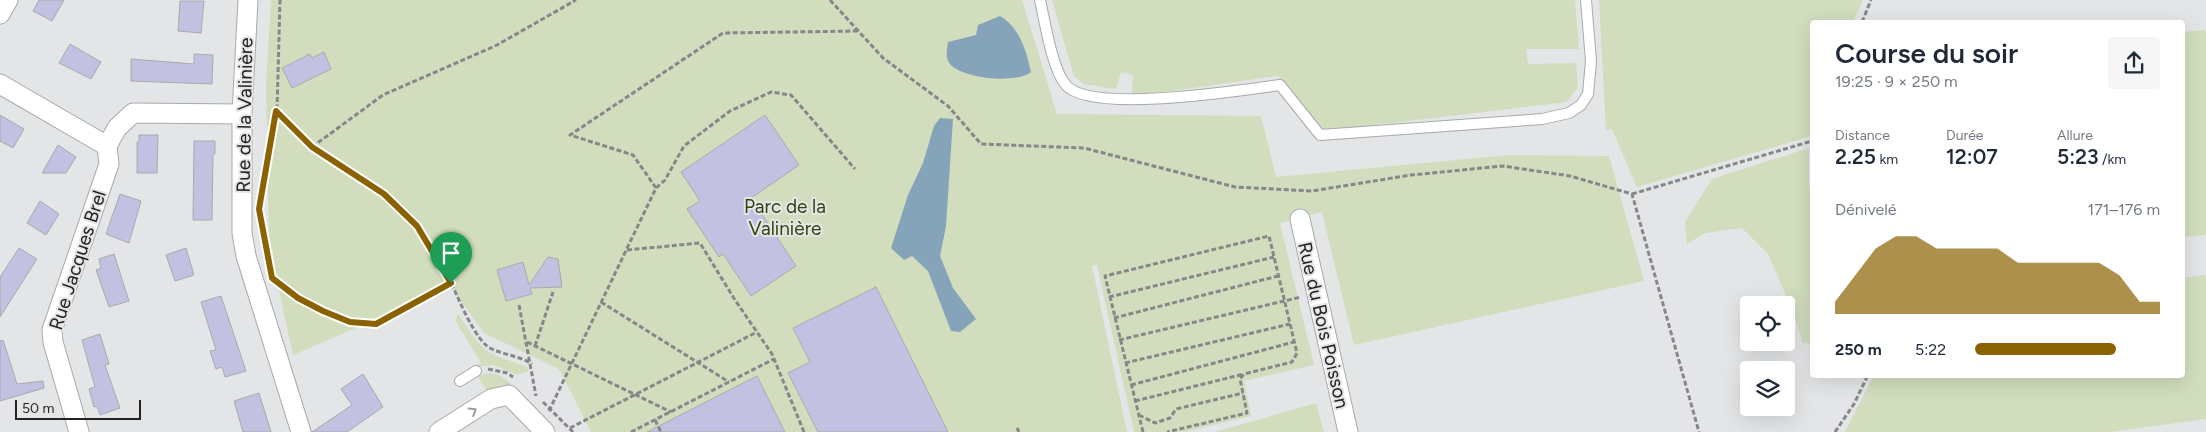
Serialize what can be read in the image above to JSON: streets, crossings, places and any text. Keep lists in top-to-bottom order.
{
  "streets": {
    "street": ["Rue de la Valinière", "Rue Jacques Brel", "Rue du Bois Poisson"]
  },
  "parks": ["Parc de la Valinière"],
  "scale_bar": "50 m",
  "page": {
    "heading": ["Course du soir", "19:25 · 9 × 250 m"],
    "stats": [
      ["Distance", "2.25 km"],
      ["Durée", "12:07"],
      ["Allure", "5:23 /km"]
    ],
    "chart": ["Dénivelé", "171–176 m"],
    "list": [
      {
        "name": "250 m",
        "note": "5:22"
      }
    ],
    "scale": "50 m"
  }
}
